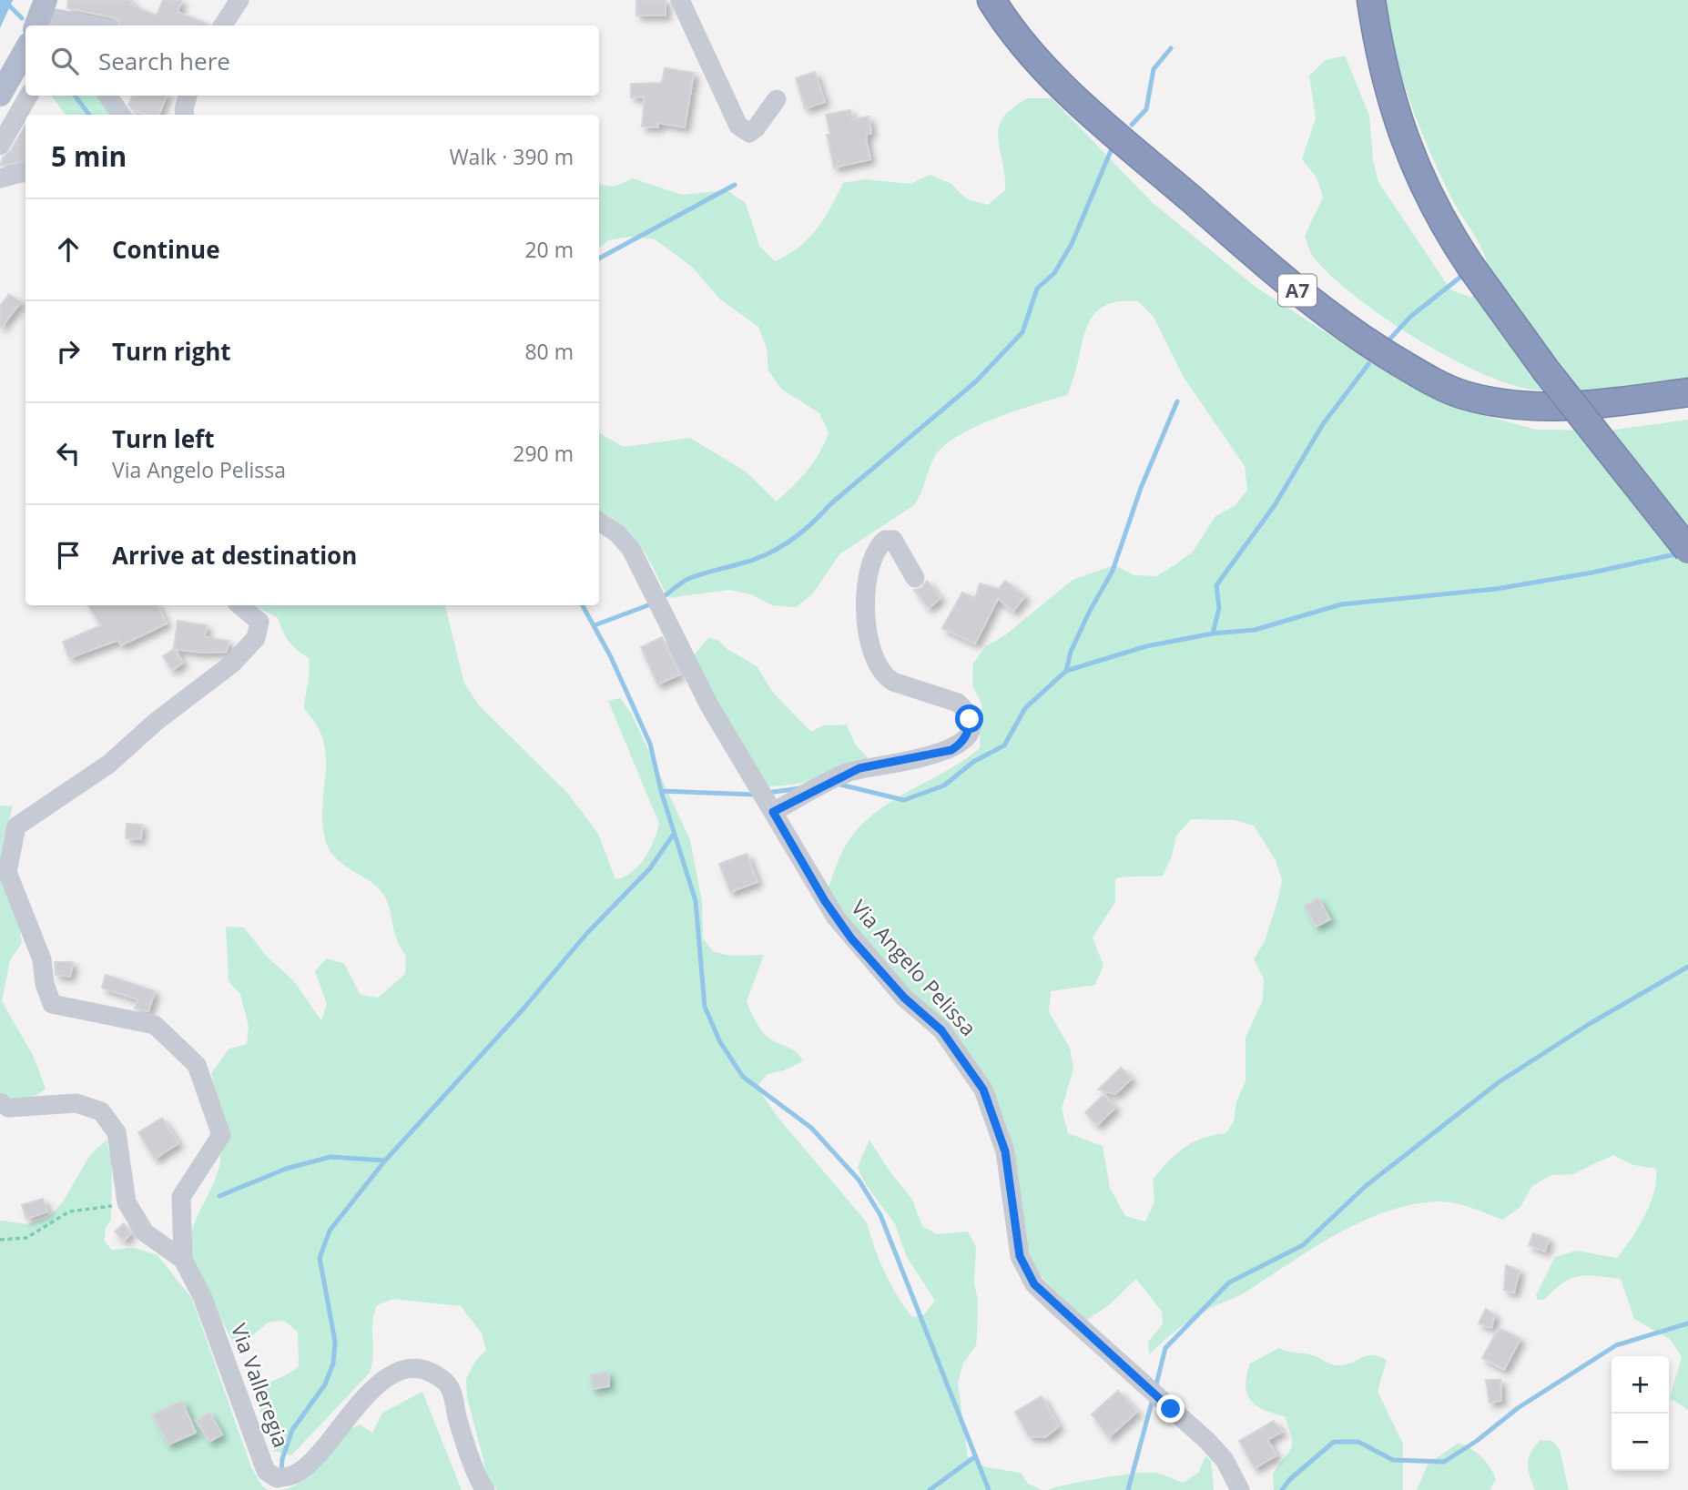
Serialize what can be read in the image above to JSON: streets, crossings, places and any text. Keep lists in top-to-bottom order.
{
  "streets": {
    "highway": ["A7"],
    "street": ["Via Angelo Pelissa", "Via Valleregia"]
  },
  "page": {
    "search": "Search here",
    "heading": ["5 min", "Walk · 390 m"],
    "list": [
      ["Continue", "20 m"],
      ["Turn right", "80 m"],
      ["Turn left", "Via Angelo Pelissa", "290 m"],
      "Arrive at destination"
    ],
    "map_buttons": ["+", "−"]
  }
}
